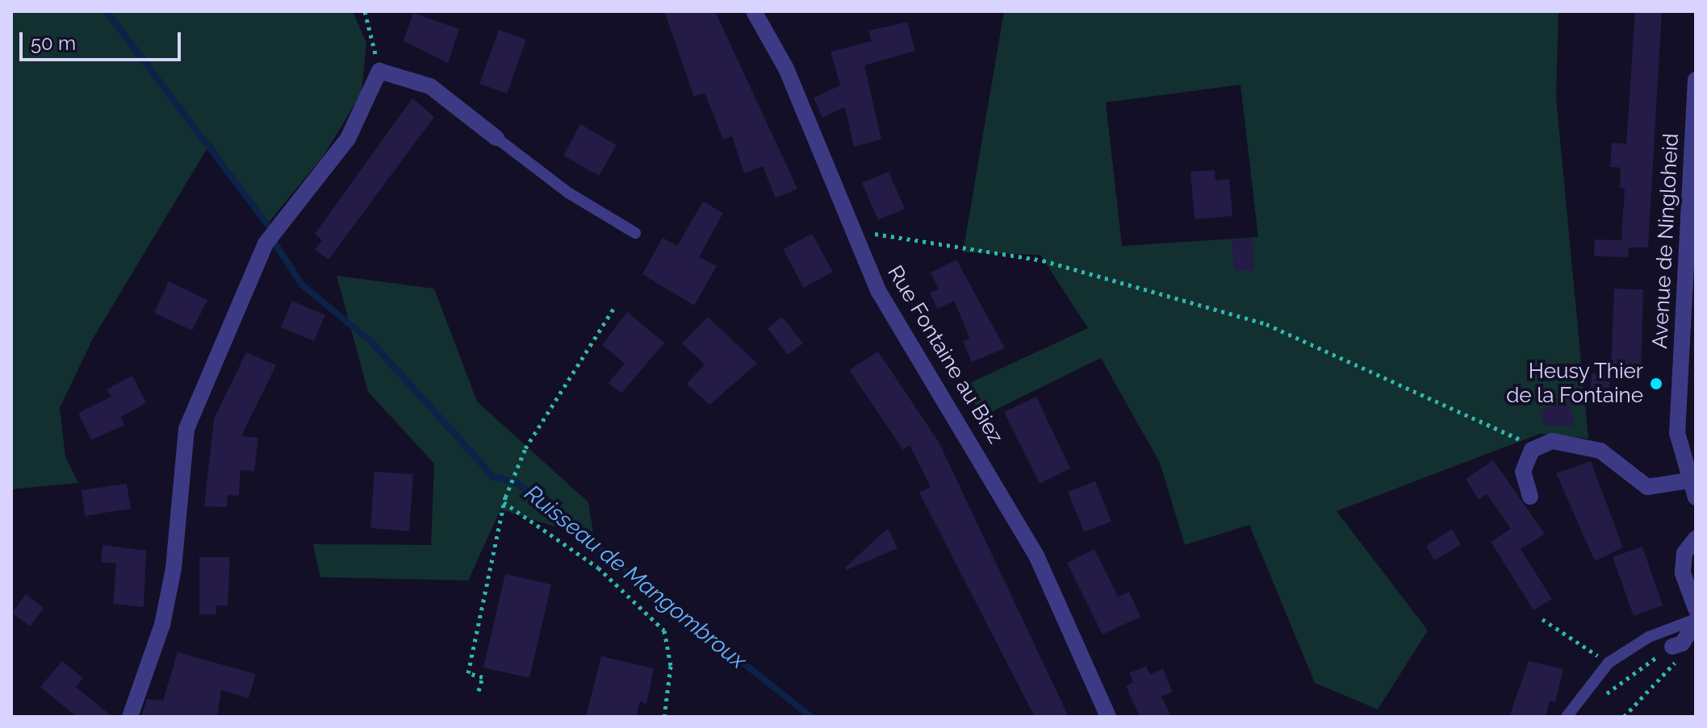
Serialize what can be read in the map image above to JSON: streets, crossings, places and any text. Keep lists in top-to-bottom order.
{
  "streets": {
    "street": ["Avenue de Ningloheid", "Rue Fontaine au Biez"]
  },
  "water": ["Ruisseau de Mangombroux"],
  "places": ["Heusy Thier de la Fontaine"],
  "scale_bar": "50 m"
}
